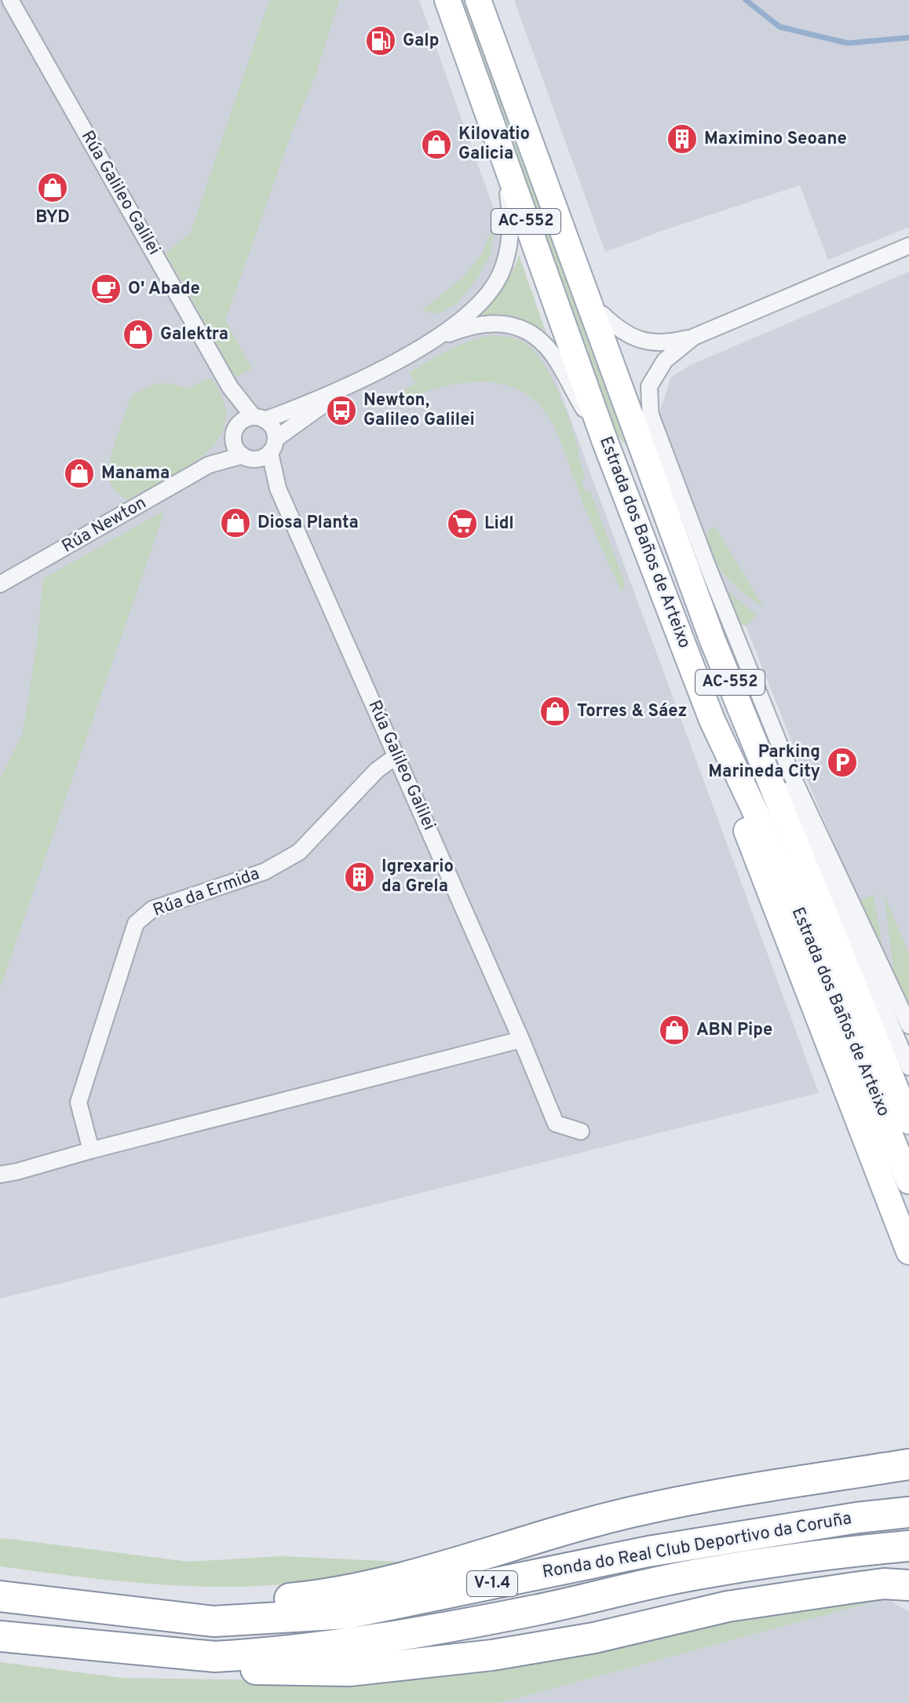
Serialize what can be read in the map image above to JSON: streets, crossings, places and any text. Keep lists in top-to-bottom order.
{
  "streets": {
    "highway": ["Ronda do Real Club Deportivo da Coruña", "V-1.4"],
    "main road": ["AC-552", "Estrada dos Baños de Arteixo"],
    "street": ["Rúa Galileo Galilei", "Rúa Newton", "Rúa da Ermida"]
  },
  "crossings": [
    ["Rúa Galileo Galilei", "Rúa Newton"],
    ["Rúa Galileo Galilei", "Rúa da Ermida"],
    ["AC-552", "Estrada dos Baños de Arteixo"],
    ["Rúa Newton", "Estrada dos Baños de Arteixo"]
  ],
  "places": {
    "fuel station": ["Galp"],
    "building": ["Maximino Seoane", "Igrexario da Grela"],
    "shop": [
      "Kilovatio Galicia",
      "BYD",
      "Galektra",
      "Manama",
      "Diosa Planta",
      "Torres & Sáez",
      "ABN Pipe"
    ],
    "cafe": ["O' Abade"],
    "bus stop": ["Newton, Galileo Galilei"],
    "supermarket": ["Lidl"],
    "parking": ["Parking Marineda City"]
  }
}
